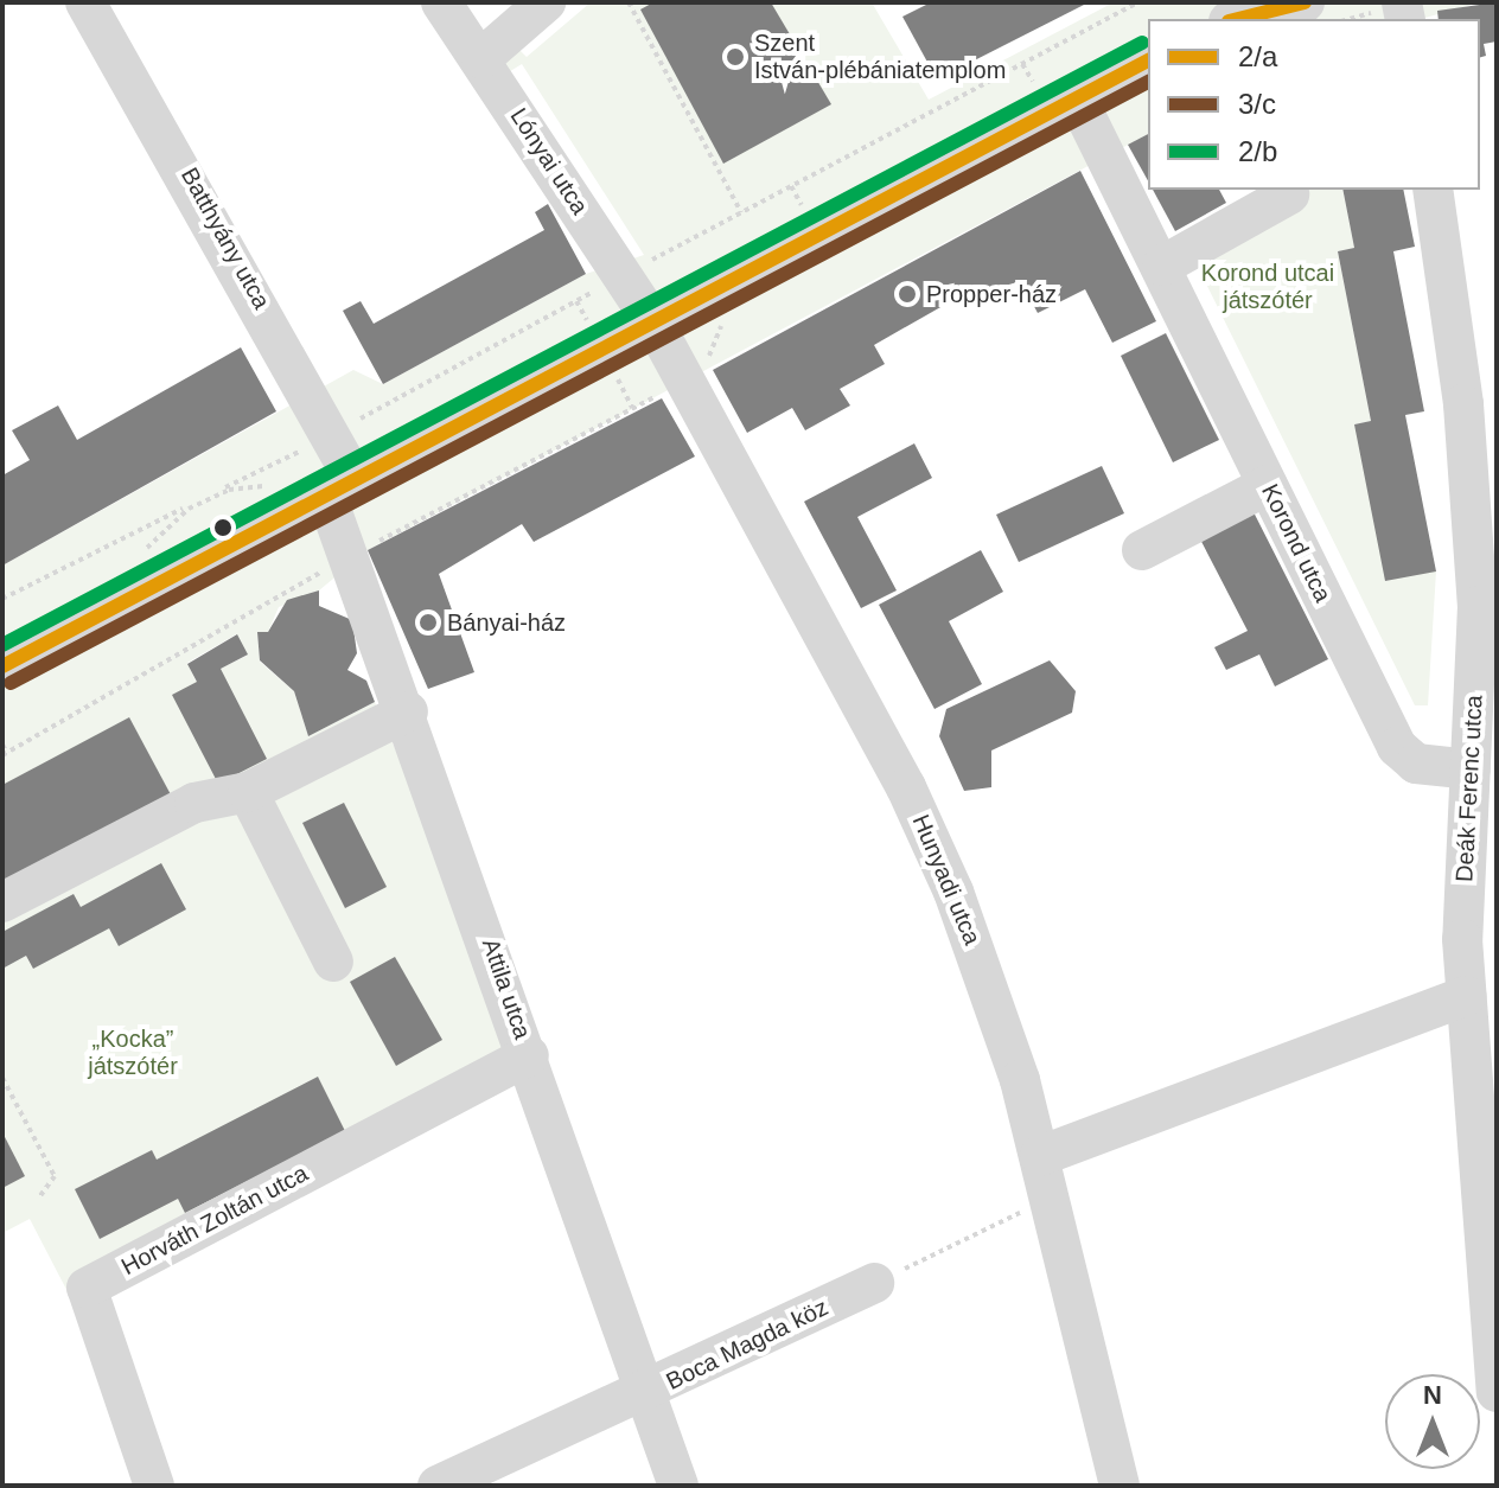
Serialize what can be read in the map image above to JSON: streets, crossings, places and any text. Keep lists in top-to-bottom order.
{
  "streets": {
    "street": [
      "Lónyai utca",
      "Batthyány utca",
      "Korond utca",
      "Deák Ferenc utca",
      "Hunyadi utca",
      "Attila utca",
      "Horváth Zoltán utca",
      "Boca Magda köz"
    ]
  },
  "crossings": [
    ["Lónyai utca", "Hunyadi utca"],
    ["Batthyány utca", "Attila utca"],
    ["Korond utca", "Deák Ferenc utca"],
    ["Attila utca", "Horváth Zoltán utca"],
    ["Attila utca", "Boca Magda köz"]
  ],
  "parks": ["Korond utcai játszótér", "„Kocka” játszótér"],
  "places": ["Szent István-plébániatemplom", "Propper-ház", "Bányai-ház"],
  "lines": ["transit line 2/a", "transit line 2/b", "transit line 3/c"],
  "legend": ["2/a", "3/c", "2/b"],
  "north": "top"
}
